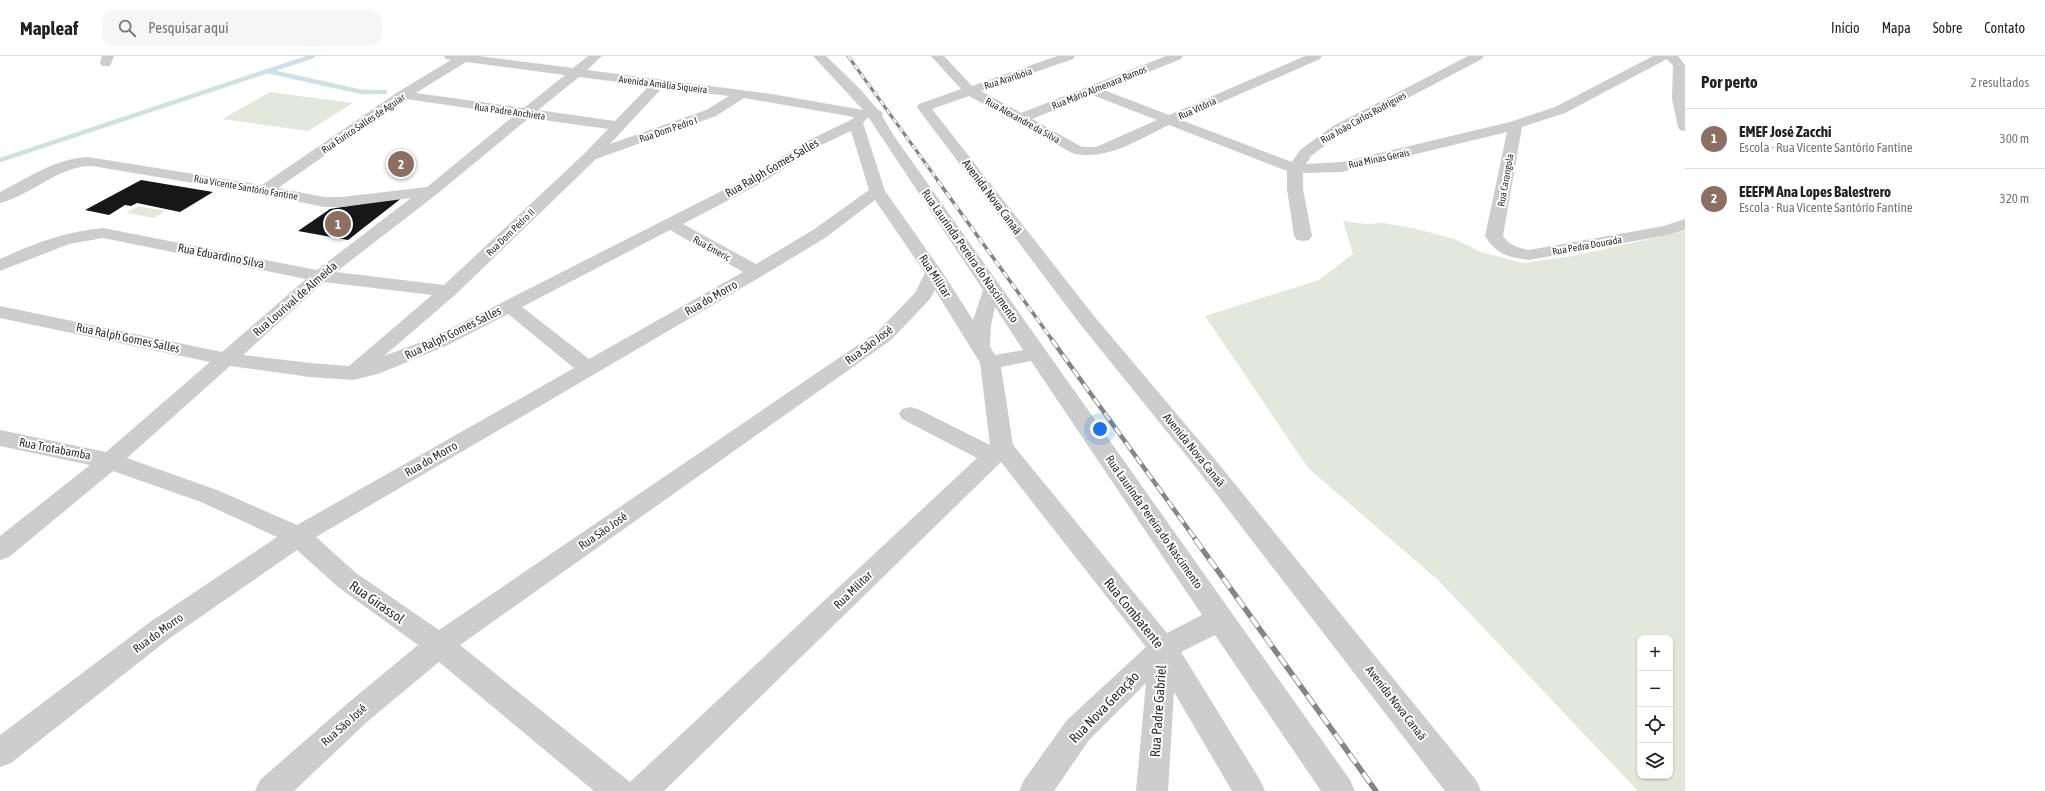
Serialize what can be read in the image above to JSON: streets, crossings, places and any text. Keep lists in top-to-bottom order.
{
  "streets": {
    "street": [
      "Rua Araribóia",
      "Avenida Amália Siqueira",
      "Rua Mário Almenara Ramos",
      "Rua Vitória",
      "Rua Padre Anchieta",
      "Rua João Carlos Rodrigues",
      "Rua Alexandre da Silva",
      "Rua Eurico Salles de Aguiar",
      "Rua Dom Pedro I",
      "Rua Minas Gerais",
      "Rua Ralph Gomes Salles",
      "Rua Carangola",
      "Rua Vicente Santório Fantine",
      "Avenida Nova Canaã",
      "Rua Dom Pedro II",
      "Rua Pedra Dourada",
      "Rua Emeric",
      "Rua Eduardino Silva",
      "Rua Laurinda Pereira do Nascimento",
      "Rua Militar",
      "Rua do Morro",
      "Rua Lourival de Almeida",
      "Rua São José",
      "Rua Trotabamba",
      "Rua Girassol",
      "Rua Combatente",
      "Rua Nova Geração",
      "Rua Padre Gabriel"
    ]
  },
  "crossings": [
    ["Rua Araribóia", "Rua Alexandre da Silva"],
    ["Rua Araribóia", "Avenida Nova Canaã"],
    ["Avenida Amália Siqueira", "Rua Eurico Salles de Aguiar"],
    ["Avenida Amália Siqueira", "Rua Dom Pedro I"],
    ["Avenida Amália Siqueira", "Rua Ralph Gomes Salles"],
    ["Avenida Amália Siqueira", "Rua Dom Pedro II"],
    ["Avenida Amália Siqueira", "Rua Laurinda Pereira do Nascimento"],
    ["Avenida Amália Siqueira", "Rua Militar"],
    ["Avenida Amália Siqueira", "Rua Lourival de Almeida"],
    ["Rua Mário Almenara Ramos", "Rua Alexandre da Silva"],
    ["Rua Mário Almenara Ramos", "Rua Minas Gerais"],
    ["Rua Vitória", "Rua Alexandre da Silva"],
    ["Rua Vitória", "Rua Minas Gerais"],
    ["Rua Padre Anchieta", "Rua Eurico Salles de Aguiar"],
    ["Rua Padre Anchieta", "Rua Dom Pedro II"],
    ["Rua Padre Anchieta", "Rua Lourival de Almeida"],
    ["Rua João Carlos Rodrigues", "Rua Minas Gerais"],
    ["Rua Eurico Salles de Aguiar", "Rua Vicente Santório Fantine"],
    ["Rua Dom Pedro I", "Rua Dom Pedro II"],
    ["Rua Minas Gerais", "Rua Carangola"],
    ["Rua Ralph Gomes Salles", "Rua Dom Pedro II"],
    ["Rua Ralph Gomes Salles", "Rua Emeric"],
    ["Rua Ralph Gomes Salles", "Rua Laurinda Pereira do Nascimento"],
    ["Rua Ralph Gomes Salles", "Rua Militar"],
    ["Rua Ralph Gomes Salles", "Rua Lourival de Almeida"],
    ["Rua Carangola", "Rua Pedra Dourada"],
    ["Rua Vicente Santório Fantine", "Rua Lourival de Almeida"],
    ["Rua Dom Pedro II", "Rua Eduardino Silva"],
    ["Rua Emeric", "Rua do Morro"],
    ["Rua Eduardino Silva", "Rua Lourival de Almeida"],
    ["Rua Laurinda Pereira do Nascimento", "Rua Militar"],
    ["Rua Laurinda Pereira do Nascimento", "Rua Padre Gabriel"],
    ["Rua Militar", "Rua do Morro"],
    ["Rua Militar", "Rua São José"],
    ["Rua Militar", "Rua Combatente"],
    ["Rua do Morro", "Rua Girassol"],
    ["Rua Lourival de Almeida", "Rua Trotabamba"],
    ["Rua Lourival de Almeida", "Rua Girassol"],
    ["Rua São José", "Rua Girassol"],
    ["Rua Trotabamba", "Rua Girassol"],
    ["Rua Combatente", "Rua Nova Geração"],
    ["Rua Combatente", "Rua Padre Gabriel"],
    ["Rua Nova Geração", "Rua Padre Gabriel"]
  ],
  "page": {
    "header": "Mapleaf",
    "search": "Pesquisar aqui",
    "nav": [
      "Início",
      "Mapa",
      "Sobre",
      "Contato"
    ],
    "heading": ["Por perto", "2 resultados"],
    "list": [
      {
        "mark": "1",
        "name": "EMEF José Zacchi",
        "note": "Escola · Rua Vicente Santório Fantine",
        "value": "300 m"
      },
      {
        "mark": "2",
        "name": "EEEFM Ana Lopes Balestrero",
        "note": "Escola · Rua Vicente Santório Fantine",
        "value": "320 m"
      }
    ],
    "pins": ["2", "1"],
    "map_buttons": ["+", "−"]
  }
}
